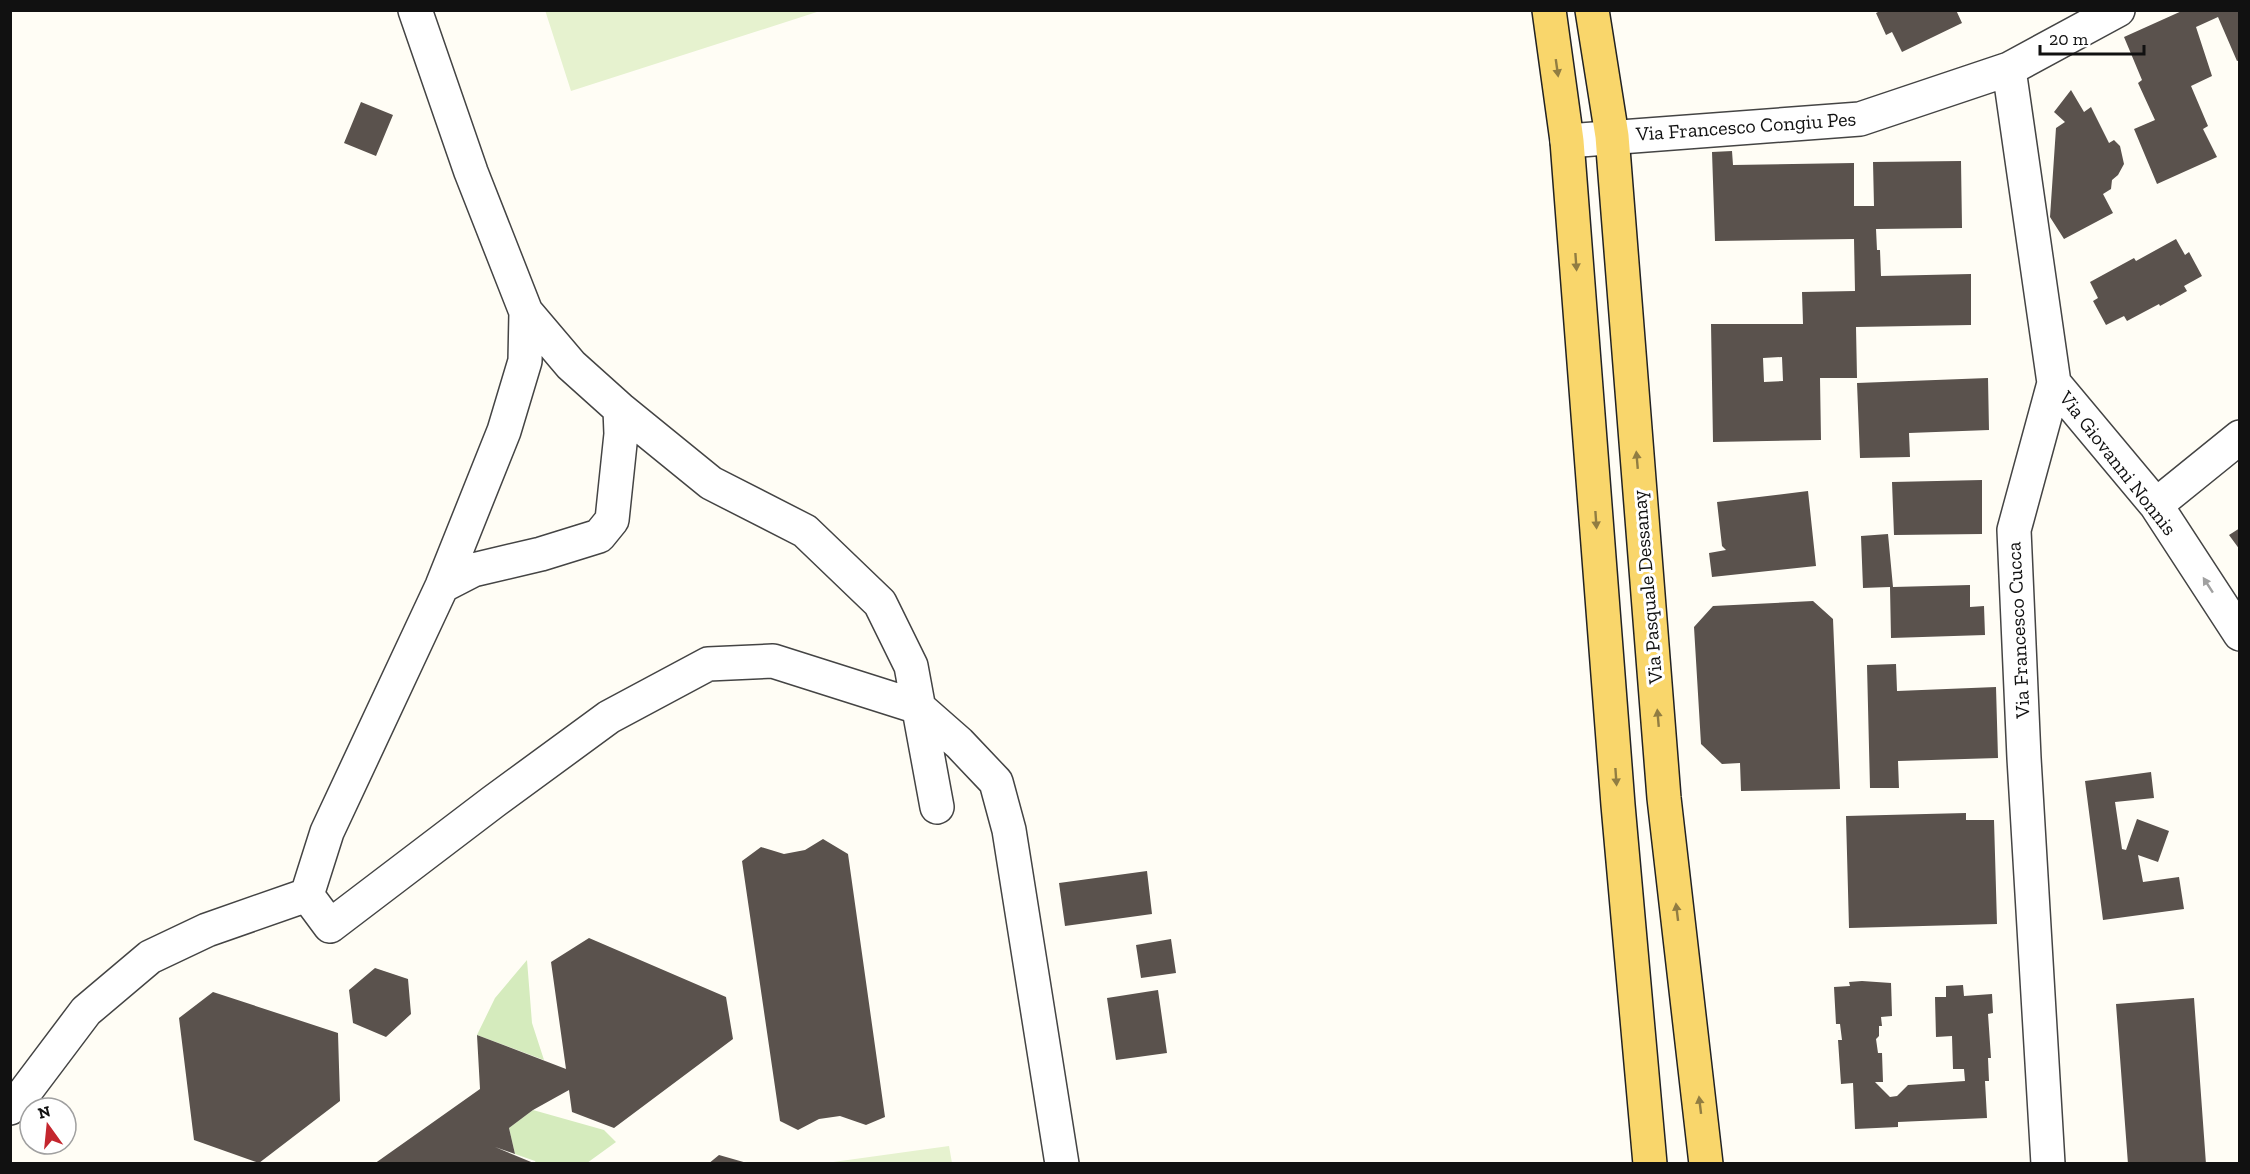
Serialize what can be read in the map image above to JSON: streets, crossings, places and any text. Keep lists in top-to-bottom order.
{
  "streets": {
    "main road": ["Via Pasquale Dessanay"],
    "street": ["Via Francesco Congiu Pes", "Via Giovanni Nonnis", "Via Francesco Cucca"]
  },
  "crossings": [
    ["Via Francesco Congiu Pes", "Via Pasquale Dessanay"],
    ["Via Francesco Congiu Pes", "Via Francesco Cucca"],
    ["Via Giovanni Nonnis", "Via Francesco Cucca"]
  ],
  "one_way": ["Via Giovanni Nonnis"],
  "scale_bar": "20 m",
  "north": "top"
}
